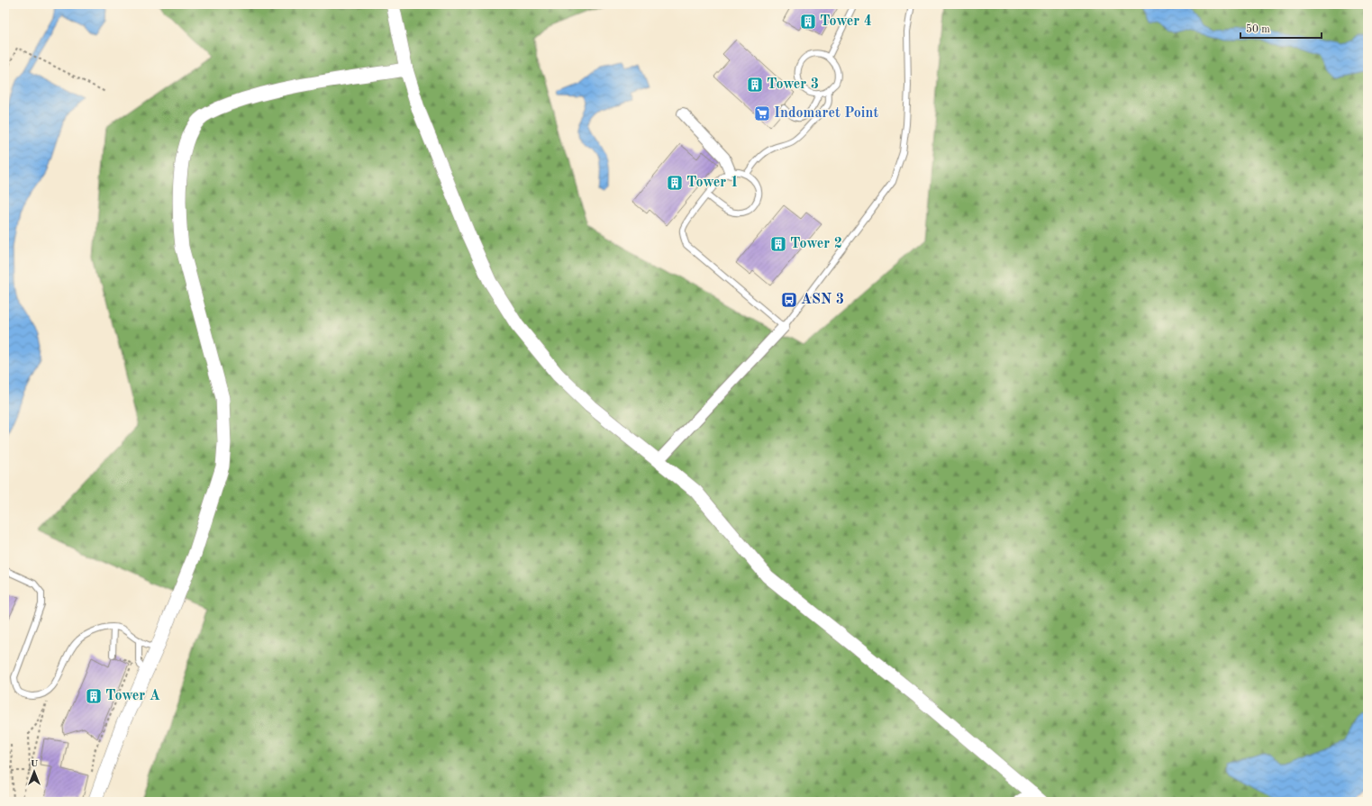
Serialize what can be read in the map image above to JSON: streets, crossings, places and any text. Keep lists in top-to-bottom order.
{
  "places": {
    "building": [
      "Tower 4",
      "Tower 3",
      "Tower 1",
      "Tower 2",
      "Tower A"
    ],
    "supermarket": ["Indomaret Point"],
    "bus stop": ["ASN 3"]
  },
  "scale_bar": "50 m",
  "north": "top"
}
